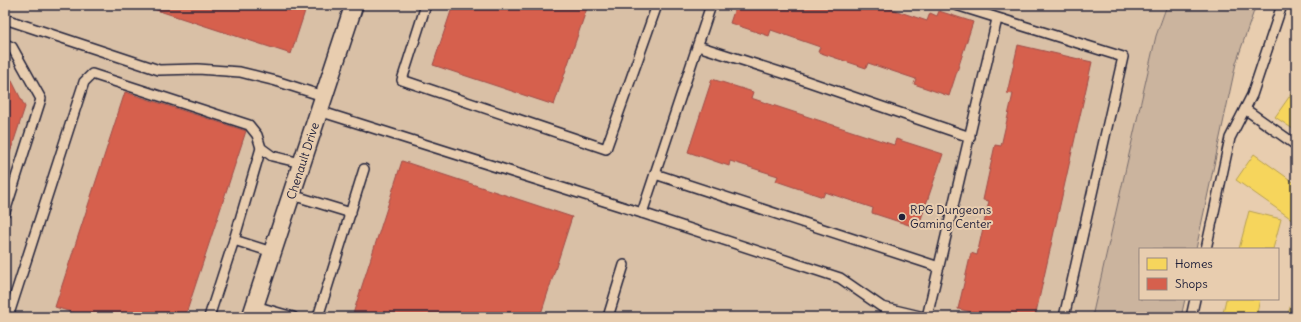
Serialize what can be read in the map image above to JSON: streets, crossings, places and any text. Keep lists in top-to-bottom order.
{
  "streets": {
    "street": ["Chenault Drive"]
  },
  "places": ["RPG Dungeons Gaming Center"],
  "legend": ["Homes", "Shops"]
}
